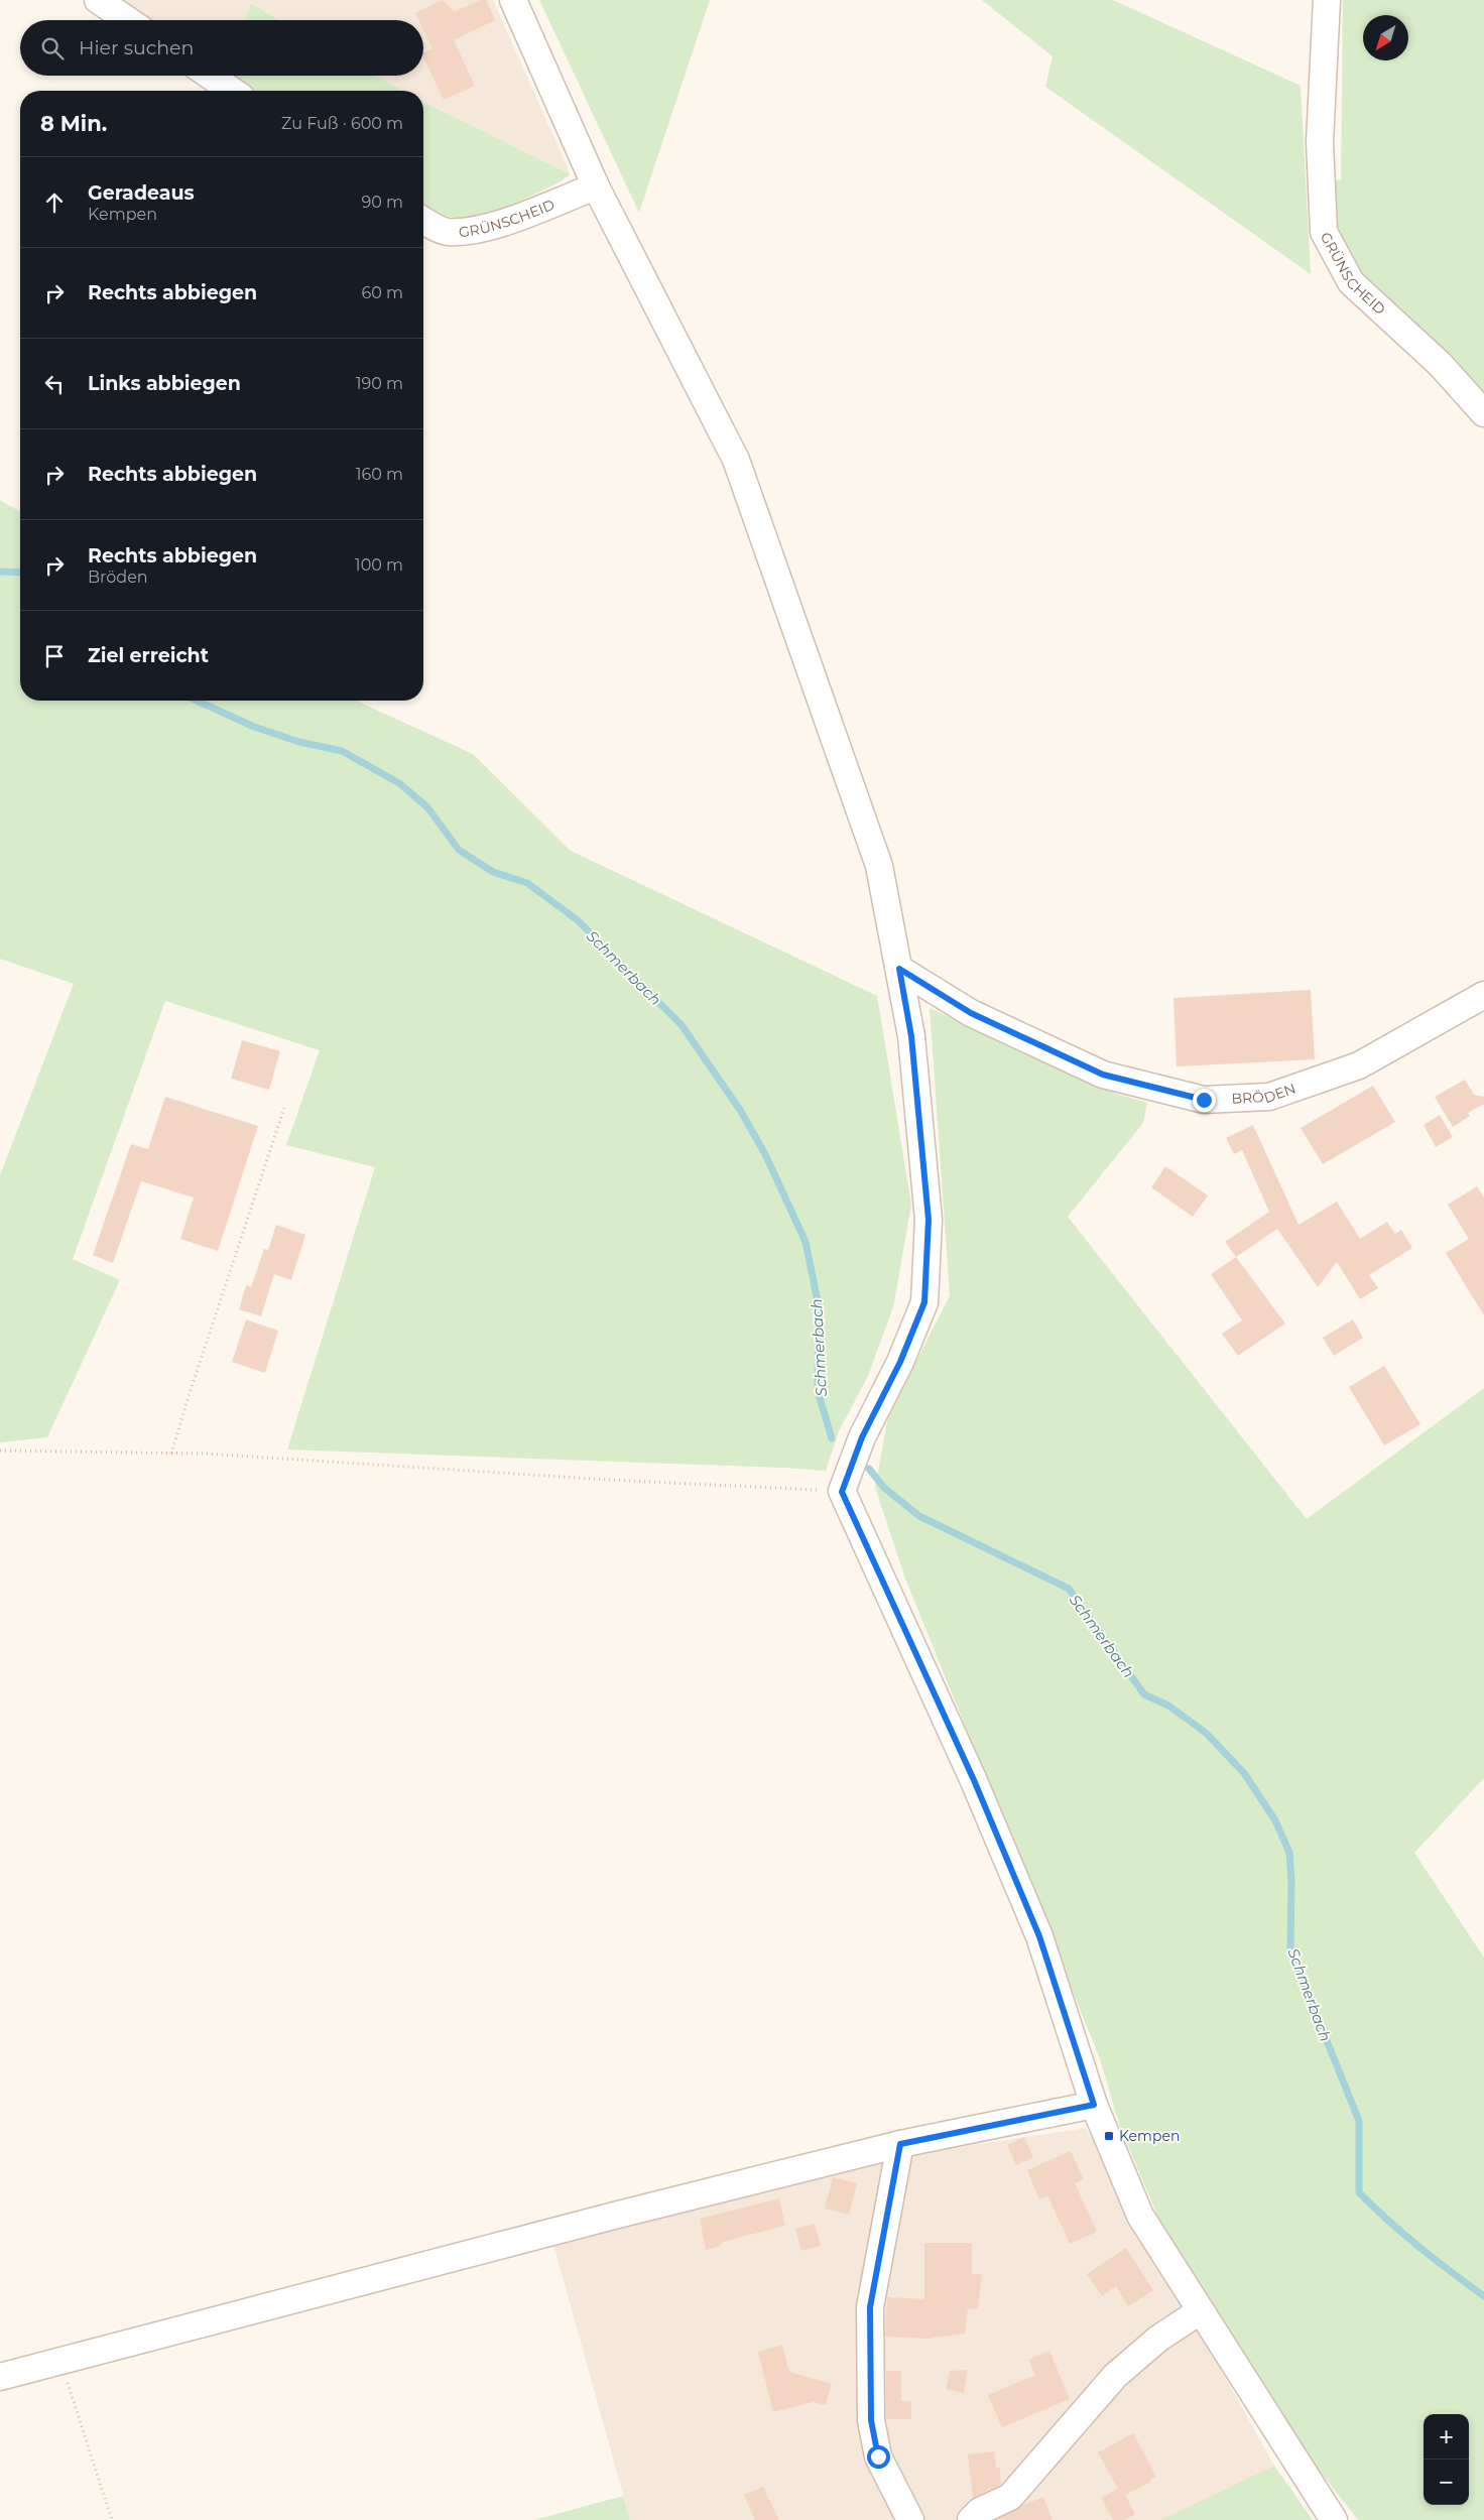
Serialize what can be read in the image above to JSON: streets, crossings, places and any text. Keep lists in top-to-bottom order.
{
  "streets": {
    "street": ["GRÜNSCHEID", "BRÖDEN"]
  },
  "water": ["Schmerbach"],
  "places": {
    "transit": ["Kempen"]
  },
  "north": "bottom left",
  "page": {
    "search": "Hier suchen",
    "heading": ["8 Min.", "Zu Fuß · 600 m"],
    "list": [
      ["Geradeaus", "Kempen", "90 m"],
      ["Rechts abbiegen", "60 m"],
      ["Links abbiegen", "190 m"],
      ["Rechts abbiegen", "160 m"],
      ["Rechts abbiegen", "Bröden", "100 m"],
      "Ziel erreicht"
    ],
    "map_buttons": ["+", "−"]
  }
}
